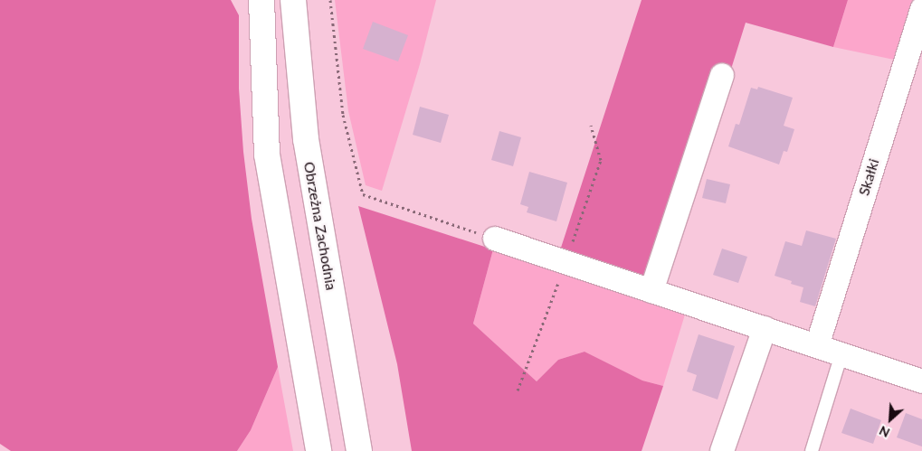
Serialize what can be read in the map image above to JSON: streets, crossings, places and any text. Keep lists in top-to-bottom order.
{
  "streets": {
    "street": ["Skałki", "Obrzeżna Zachodnia"]
  },
  "north": "bottom left"
}
